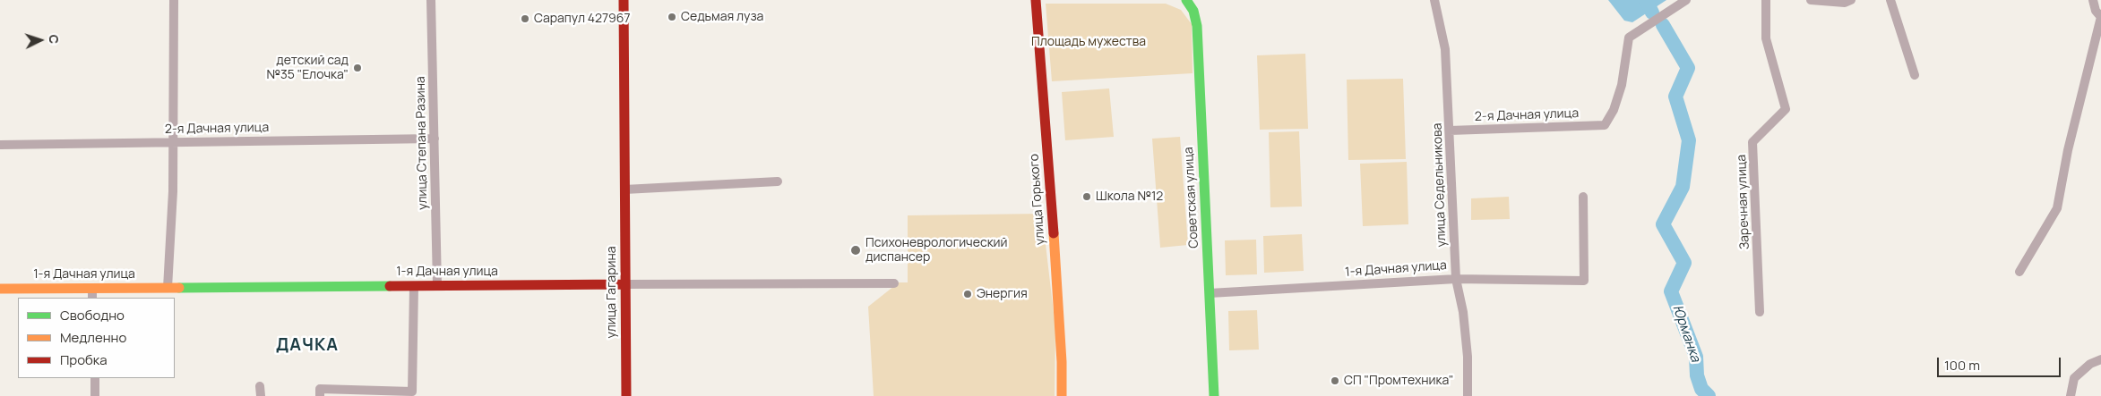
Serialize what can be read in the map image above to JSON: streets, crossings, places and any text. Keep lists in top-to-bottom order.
{
  "streets": {
    "street": [
      "2-я Дачная улица",
      "улица Степана Разина",
      "улица Седельникова",
      "Советская улица",
      "улица Горького",
      "Заречная улица",
      "1-я Дачная улица",
      "улица Гагарина"
    ]
  },
  "crossings": [
    ["2-я Дачная улица", "улица Степана Разина"],
    ["2-я Дачная улица", "улица Седельникова"],
    ["улица Степана Разина", "1-я Дачная улица"],
    ["улица Седельникова", "1-я Дачная улица"],
    ["Советская улица", "1-я Дачная улица"],
    ["1-я Дачная улица", "улица Гагарина"]
  ],
  "districts": ["ДАЧКА"],
  "water": ["Юрманка"],
  "parks": ["Площадь мужества"],
  "places": [
    "Седьмая луза",
    "Сарапул 427967",
    "детский сад №35 \"Елочка\"",
    "Школа №12",
    "Психоневрологический диспансер",
    "Энергия",
    "СП \"Промтехника\""
  ],
  "legend": ["Свободно", "Медленно", "Пробка"],
  "scale_bar": "100 m",
  "north": "right"
}
